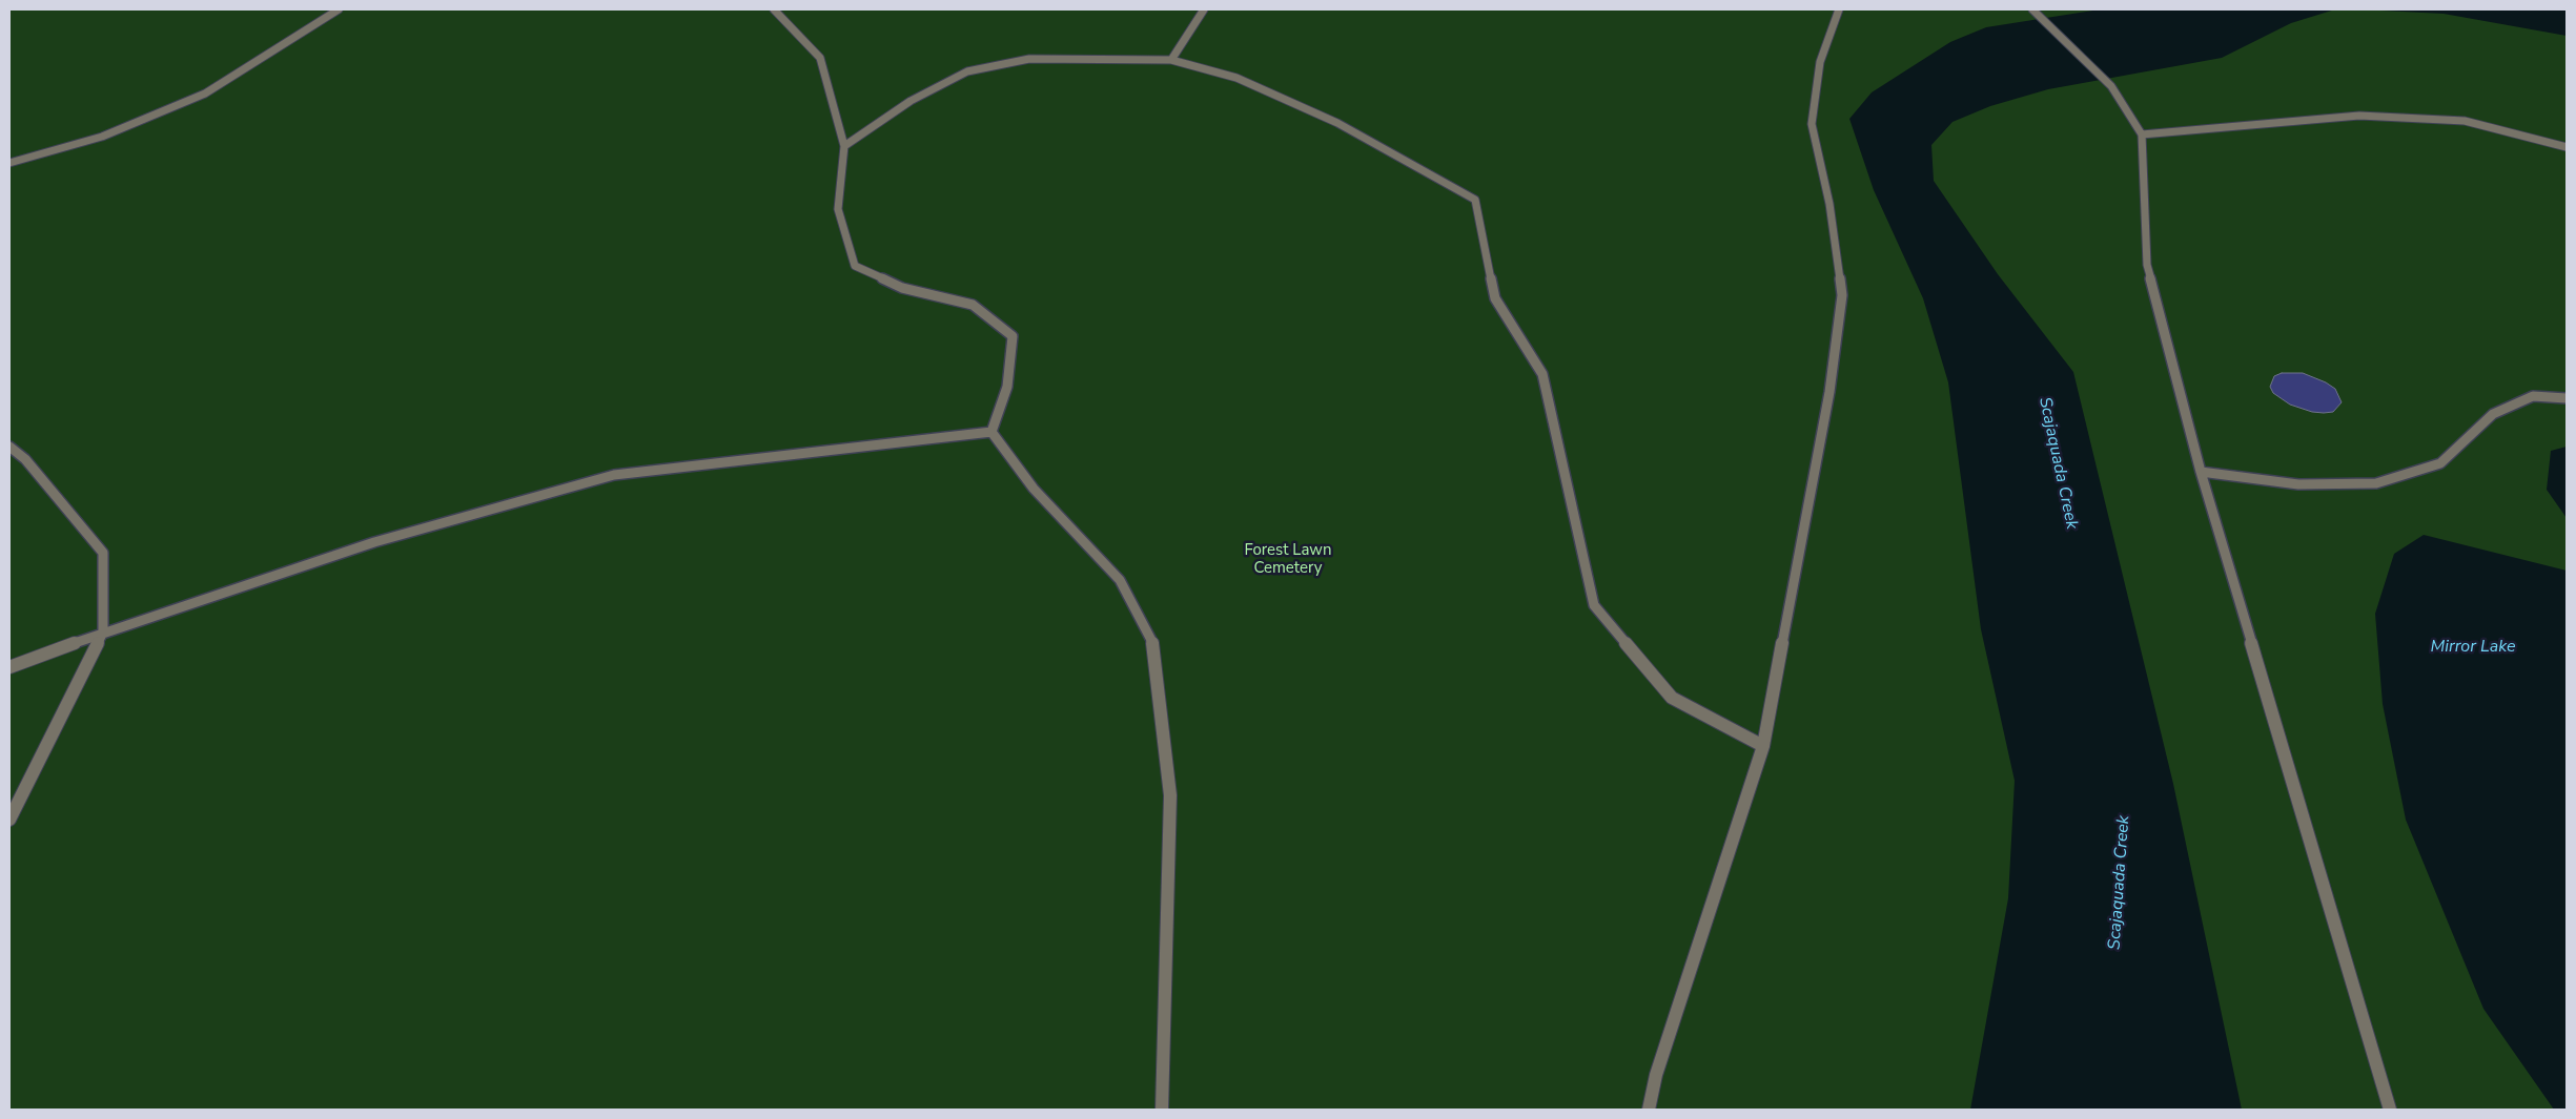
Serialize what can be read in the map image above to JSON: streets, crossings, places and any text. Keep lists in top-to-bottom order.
{
  "water": ["Scajaquada Creek", "Mirror Lake"],
  "parks": ["Forest Lawn Cemetery"]
}
